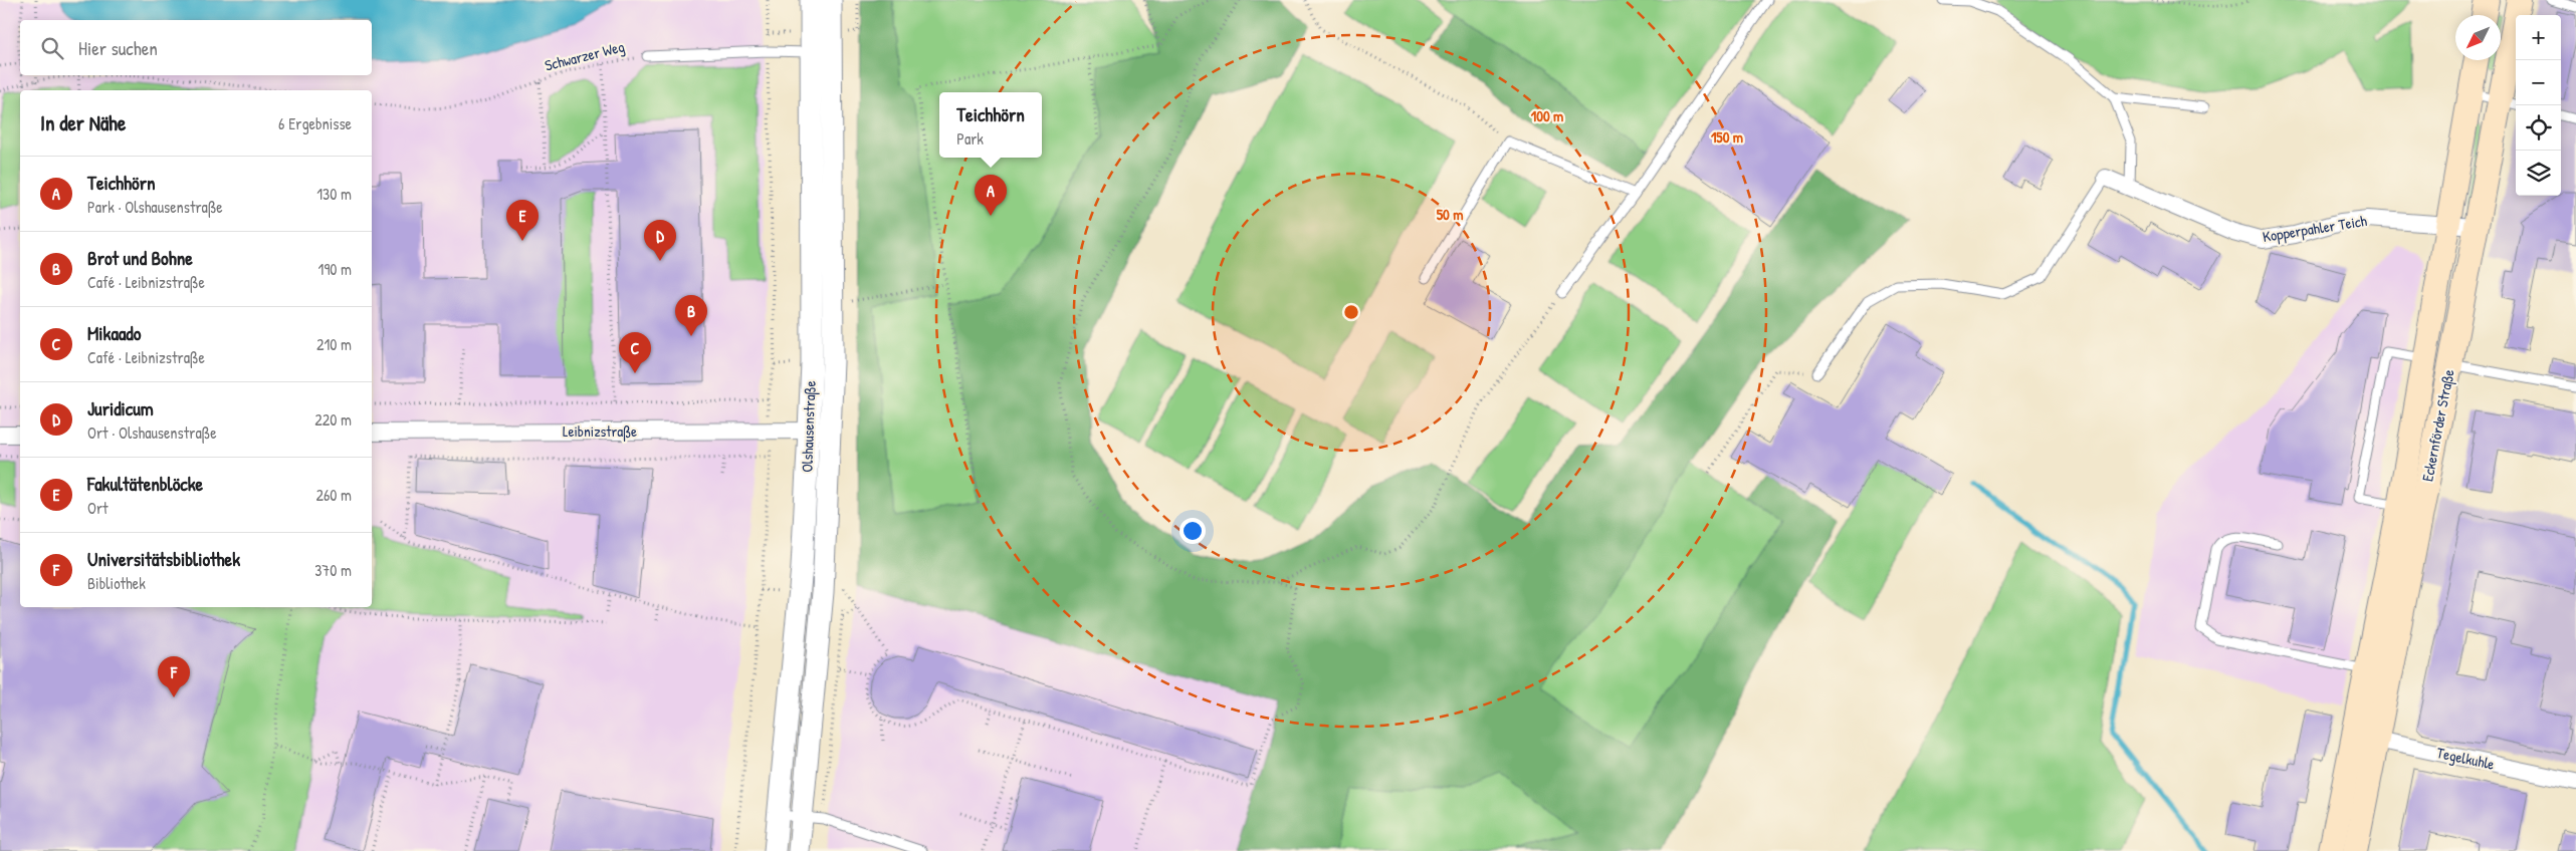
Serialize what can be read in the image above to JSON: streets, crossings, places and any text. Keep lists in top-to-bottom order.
{
  "streets": {
    "main road": ["Eckernförder Straße"],
    "street": [
      "Kopperpahler Teich",
      "Olshausenstraße",
      "Leibnizstraße",
      "Tegelkuhle"
    ],
    "lane": ["Schwarzer Weg"]
  },
  "crossings": [
    ["Schwarzer Weg", "Olshausenstraße"],
    ["Kopperpahler Teich", "Eckernförder Straße"],
    ["Eckernförder Straße", "Tegelkuhle"],
    ["Olshausenstraße", "Leibnizstraße"]
  ],
  "north": "bottom left",
  "page": {
    "map_buttons": ["+", "−"],
    "search": "Hier suchen",
    "heading": ["In der Nähe", "6 Ergebnisse"],
    "popup": ["Teichhörn", "Park"],
    "list": [
      {
        "mark": "A",
        "name": "Teichhörn",
        "note": "Park · Olshausenstraße",
        "value": "130 m"
      },
      {
        "mark": "B",
        "name": "Brot und Bohne",
        "note": "Café · Leibnizstraße",
        "value": "190 m"
      },
      {
        "mark": "C",
        "name": "Mikaado",
        "note": "Café · Leibnizstraße",
        "value": "210 m"
      },
      {
        "mark": "D",
        "name": "Juridicum",
        "note": "Ort · Olshausenstraße",
        "value": "220 m"
      },
      {
        "mark": "E",
        "name": "Fakultätenblöcke",
        "note": "Ort",
        "value": "260 m"
      },
      {
        "mark": "F",
        "name": "Universitätsbibliothek",
        "note": "Bibliothek",
        "value": "370 m"
      }
    ],
    "pins": [
      "A",
      "E",
      "D",
      "B",
      "C",
      "F"
    ]
  },
  "rings": ["100 m", "150 m", "50 m"]
}
